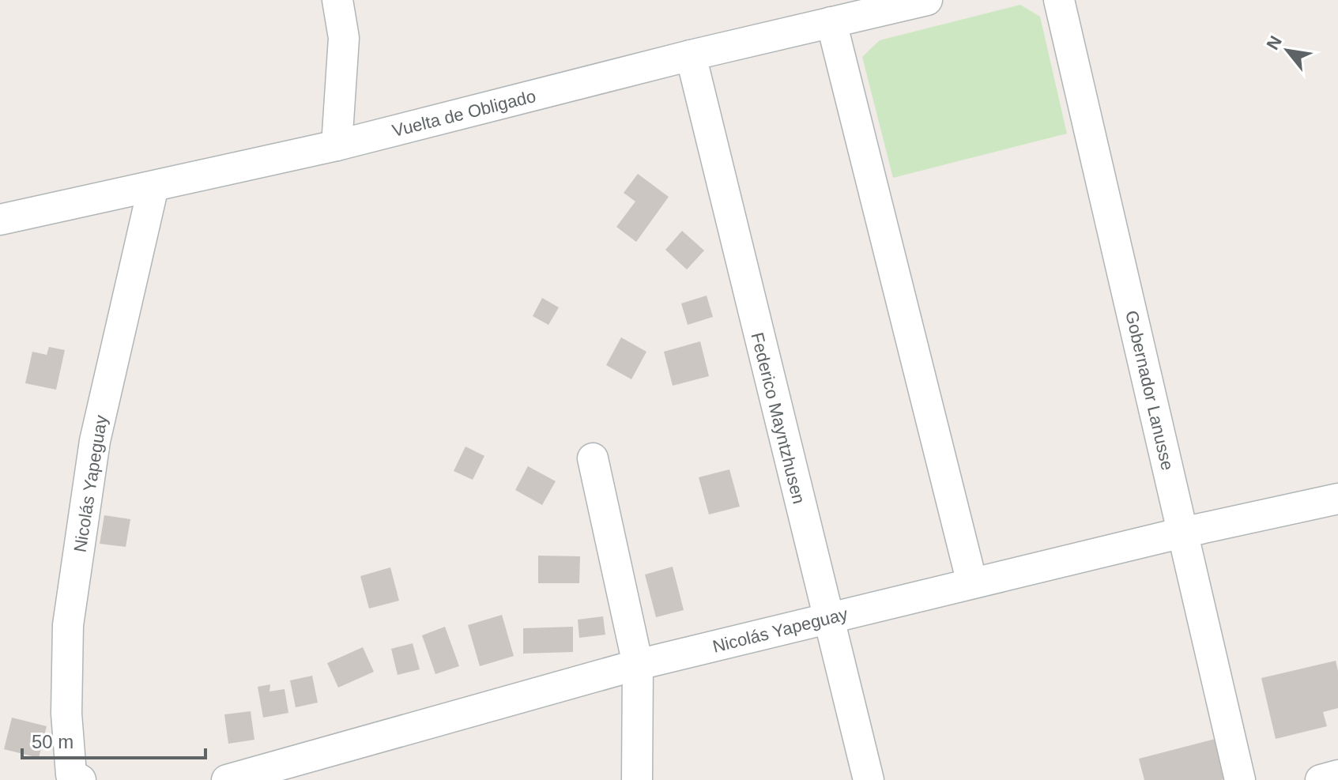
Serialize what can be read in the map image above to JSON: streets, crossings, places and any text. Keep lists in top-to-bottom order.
{
  "streets": {
    "street": [
      "Vuelta de Obligado",
      "Gobernador Lanusse",
      "Federico Mayntzhusen",
      "Nicolás Yapeguay"
    ]
  },
  "crossings": [
    ["Vuelta de Obligado", "Federico Mayntzhusen"],
    ["Vuelta de Obligado", "Nicolás Yapeguay"],
    ["Gobernador Lanusse", "Nicolás Yapeguay"],
    ["Federico Mayntzhusen", "Nicolás Yapeguay"]
  ],
  "scale_bar": "50 m",
  "north": "top left"
}
